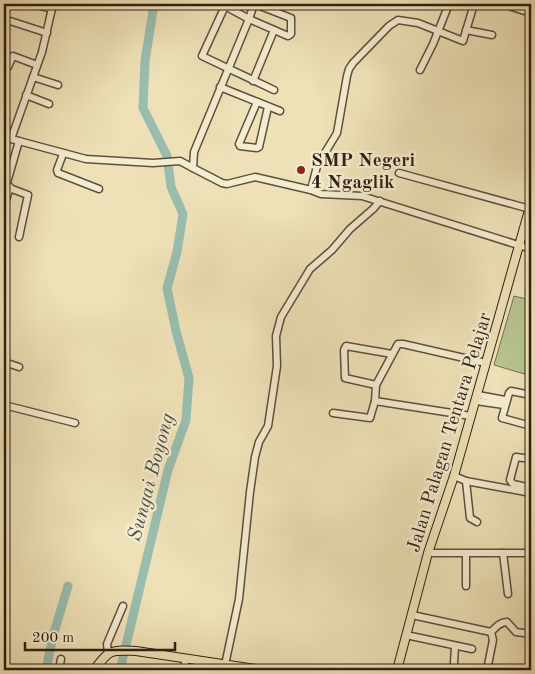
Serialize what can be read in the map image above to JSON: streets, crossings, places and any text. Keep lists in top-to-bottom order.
{
  "streets": {
    "main road": ["Jalan Palagan Tentara Pelajar"]
  },
  "water": ["Sungai Boyong"],
  "places": ["SMP Negeri 4 Ngaglik"],
  "scale_bar": "200 m"
}
